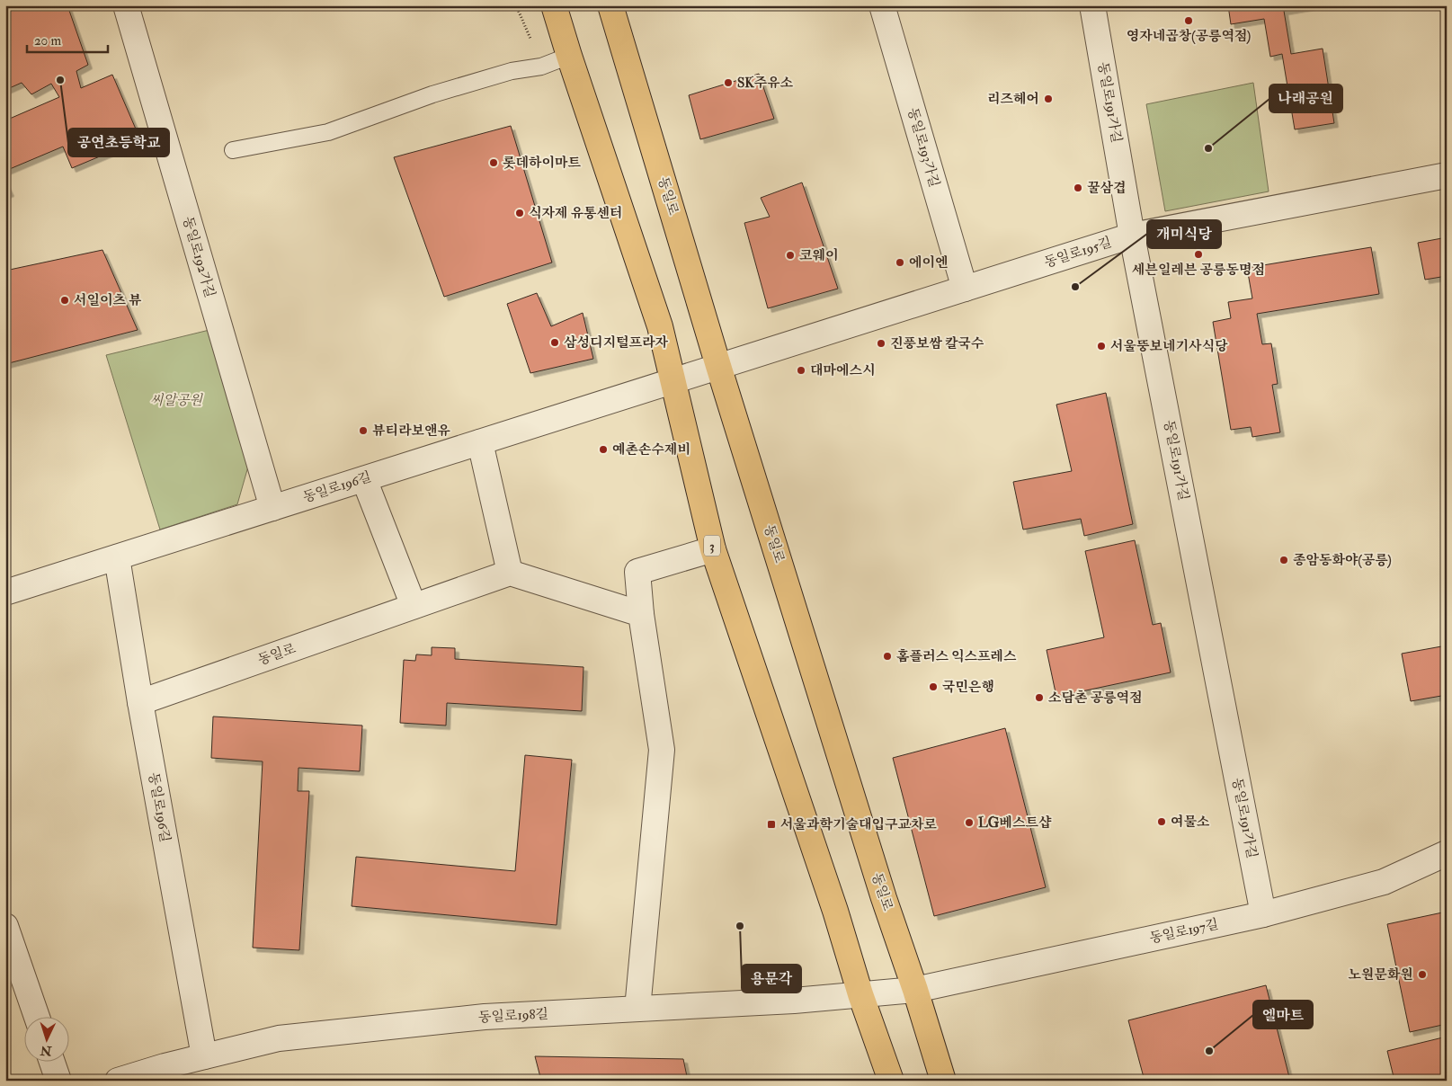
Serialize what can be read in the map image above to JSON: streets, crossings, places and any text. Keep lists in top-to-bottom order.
{
  "streets": {
    "main road": ["동일로", "3"],
    "street": [
      "동일로191가길",
      "동일로193가길",
      "동일로195길",
      "동일로192가길",
      "동일로196길",
      "동일로197길",
      "동일로198길"
    ]
  },
  "crossings": [
    ["동일로191가길", "동일로195길"],
    ["동일로191가길", "동일로197길"],
    ["동일로193가길", "동일로195길"],
    ["동일로", "동일로195길"],
    ["동일로", "동일로196길"],
    ["동일로", "동일로197길"],
    ["동일로", "동일로198길"],
    ["동일로195길", "동일로196길"],
    ["동일로192가길", "동일로196길"],
    ["동일로196길", "3"],
    ["동일로196길", "동일로198길"],
    ["3", "동일로198길"],
    ["동일로197길", "동일로198길"]
  ],
  "parks": ["씨알공원"],
  "places": {
    "other": [
      "영자네곱창(공릉역점)",
      "공연초등학교",
      "SK주유소",
      "리즈헤어",
      "나래공원",
      "롯데하이마트",
      "꿀삼겹",
      "식자제 유통센터",
      "세븐일레븐 공릉동명점",
      "코웨이",
      "에이엔",
      "개미식당",
      "서일이츠 뷰",
      "삼성디지털프라자",
      "진풍보쌈 칼국수",
      "서울뚱보네기사식당",
      "대마에스시",
      "뷰티라보앤유",
      "예촌손수제비",
      "종암동화야(공릉)",
      "홈플러스 익스프레스",
      "국민은행",
      "소담촌 공릉역점",
      "여물소",
      "LG베스트샵",
      "용문각",
      "노원문화원",
      "엘마트"
    ],
    "transit": ["서울과학기술대입구교차로"]
  },
  "scale_bar": "20 m",
  "north": "bottom"
}
